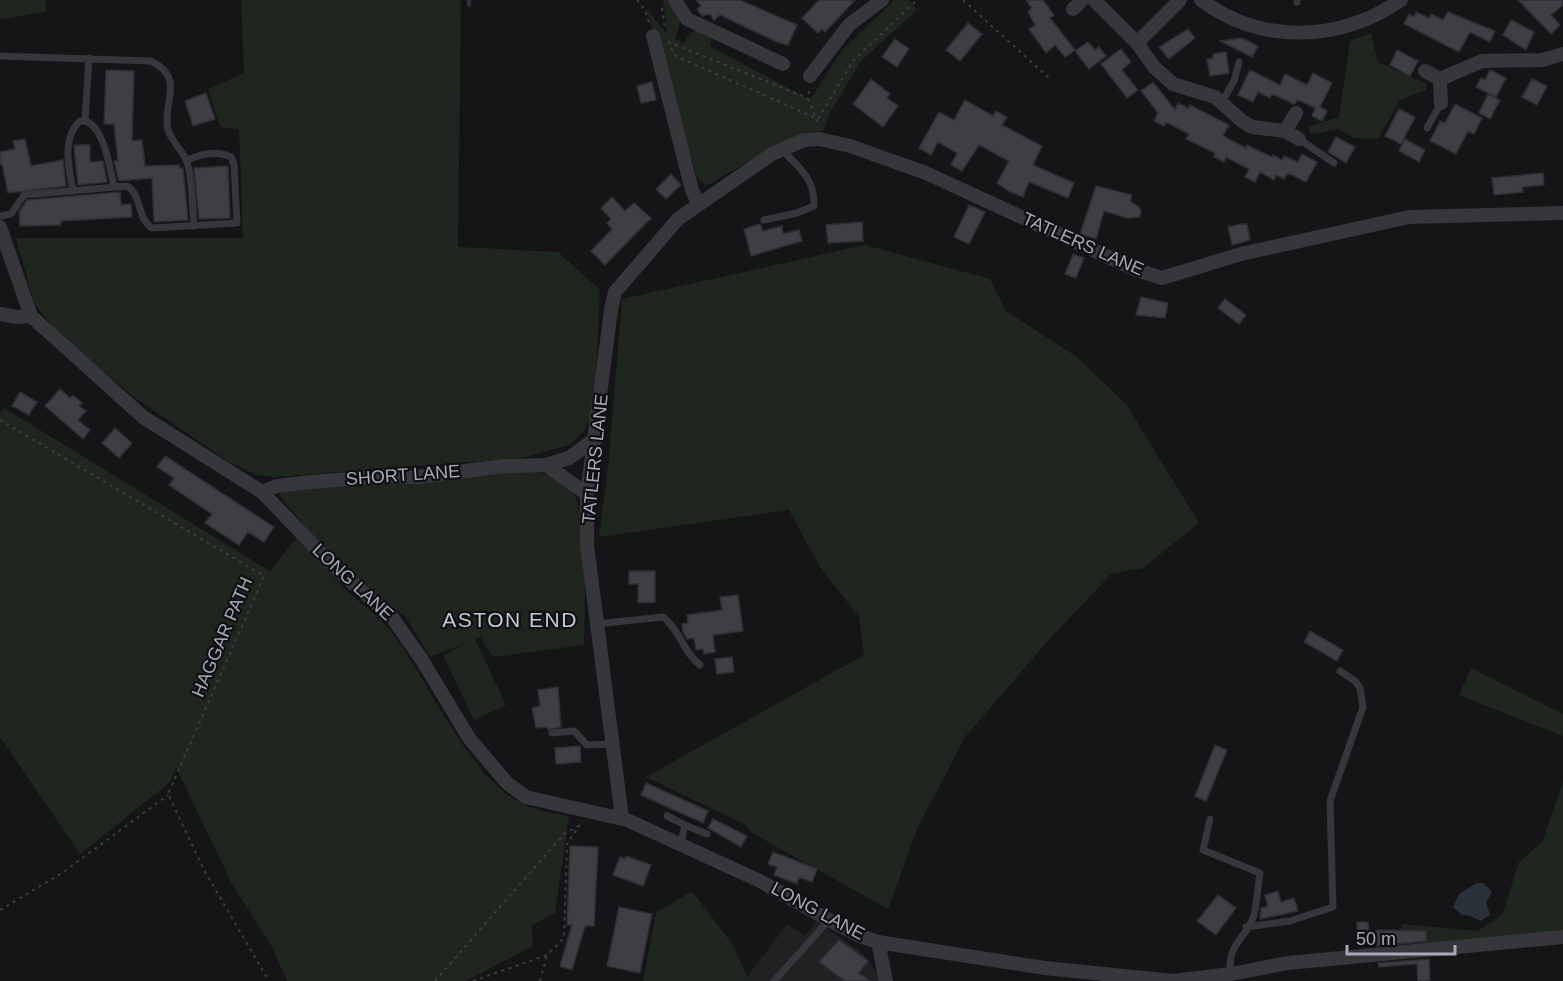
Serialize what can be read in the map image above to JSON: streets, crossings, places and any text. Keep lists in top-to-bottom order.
{
  "streets": {
    "street": ["TATLERS LANE", "SHORT LANE", "LONG LANE"],
    "path": ["HAGGAR PATH"]
  },
  "crossings": [
    ["TATLERS LANE", "SHORT LANE"],
    ["TATLERS LANE", "LONG LANE"],
    ["SHORT LANE", "LONG LANE"]
  ],
  "districts": ["ASTON END"],
  "scale_bar": "50 m"
}
